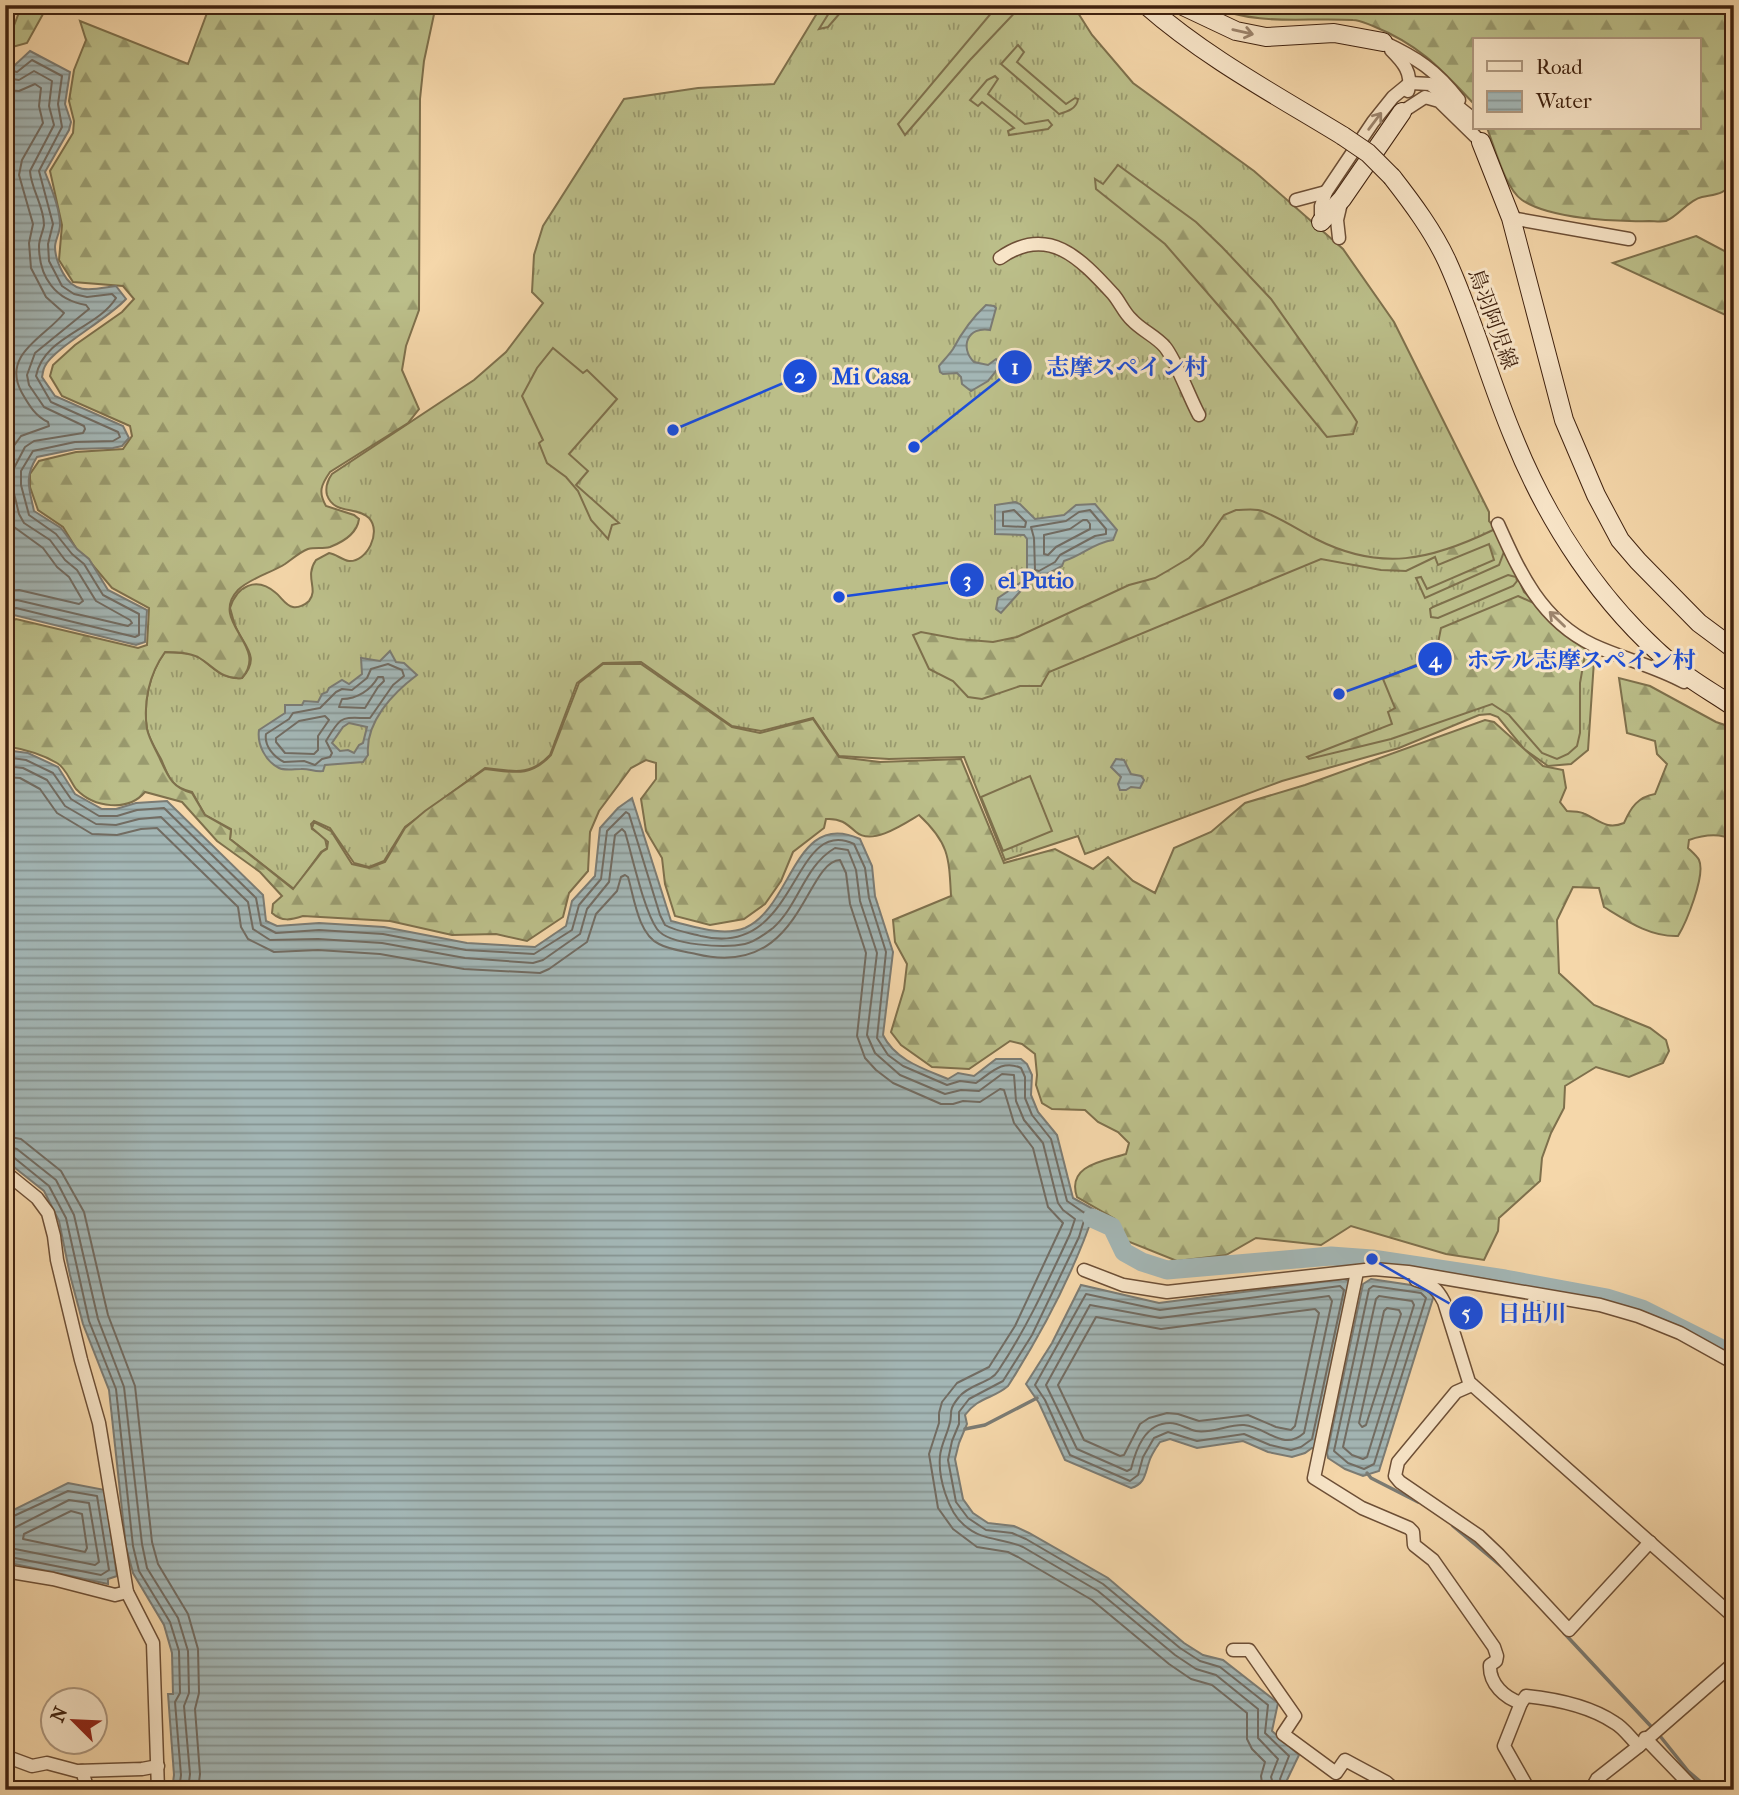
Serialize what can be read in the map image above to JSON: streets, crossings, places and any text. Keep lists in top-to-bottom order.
{
  "streets": {
    "main road": ["鳥羽阿児線"]
  },
  "places": [
    "Mi Casa",
    "志摩スペイン村",
    "el Putio",
    "ホテル志摩スペイン村",
    "日出川"
  ],
  "legend": ["Road", "Water"],
  "north": "top left"
}
